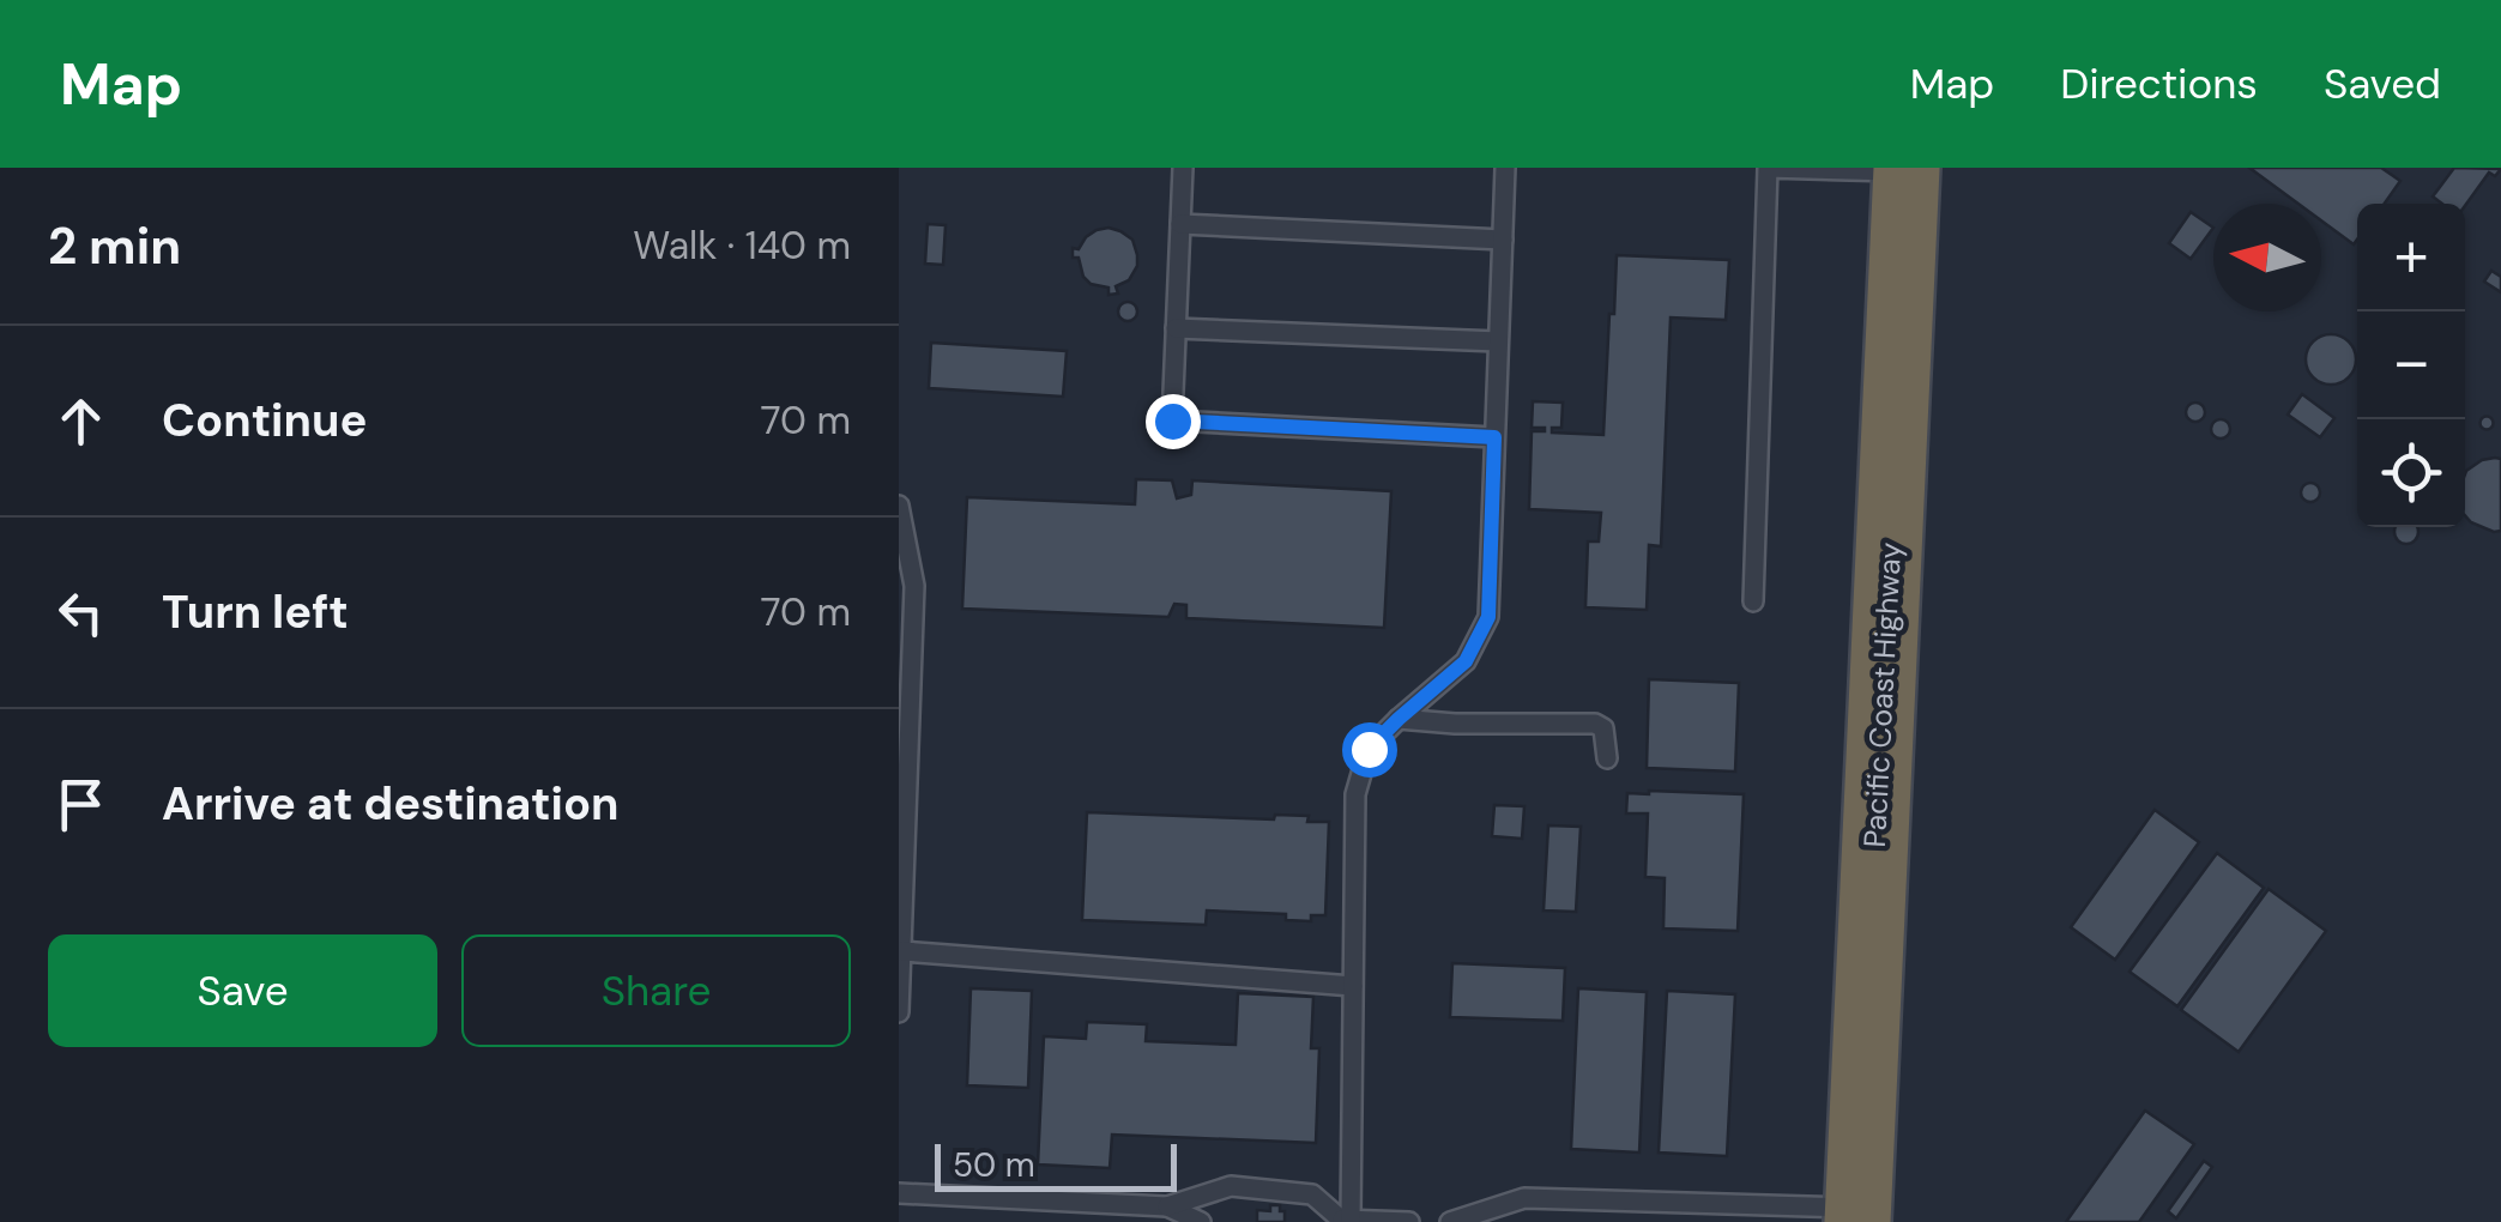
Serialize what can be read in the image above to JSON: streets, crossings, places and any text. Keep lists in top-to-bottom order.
{
  "streets": {
    "highway": ["Pacific Coast Highway"]
  },
  "scale_bar": "50 m",
  "north": "left",
  "page": {
    "header": "Map",
    "nav": ["Map", "Directions", "Saved"],
    "heading": ["2 min", "Walk · 140 m"],
    "map_buttons": ["+", "−"],
    "list": [
      ["Continue", "70 m"],
      ["Turn left", "70 m"],
      "Arrive at destination"
    ],
    "buttons": ["Save", "Share"],
    "scale": "50 m"
  }
}
